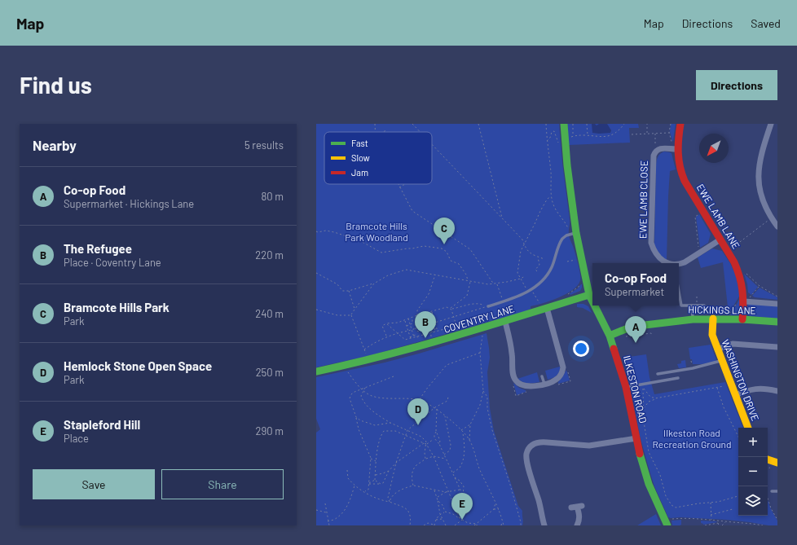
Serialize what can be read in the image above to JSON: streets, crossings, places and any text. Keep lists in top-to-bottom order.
{
  "streets": {
    "main road": [
      "EWE LAMB LANE",
      "HICKINGS LANE",
      "COVENTRY LANE",
      "WASHINGTON DRIVE",
      "ILKESTON ROAD"
    ],
    "street": ["EWE LAMB CLOSE"]
  },
  "crossings": [
    ["EWE LAMB CLOSE", "EWE LAMB LANE"],
    ["EWE LAMB LANE", "HICKINGS LANE"],
    ["HICKINGS LANE", "WASHINGTON DRIVE"],
    ["HICKINGS LANE", "ILKESTON ROAD"],
    ["COVENTRY LANE", "ILKESTON ROAD"]
  ],
  "parks": ["Bramcote Hills Park Woodland", "Ilkeston Road Recreation Ground"],
  "legend": ["Fast", "Slow", "Jam"],
  "north": "bottom left",
  "page": {
    "header": "Map",
    "nav": ["Map", "Directions", "Saved"],
    "buttons": [
      "Directions",
      ["Save", "Share"]
    ],
    "title": "Find us",
    "heading": ["Nearby", "5 results"],
    "list": [
      {
        "mark": "A",
        "name": "Co-op Food",
        "note": "Supermarket · Hickings Lane",
        "value": "80 m"
      },
      {
        "mark": "B",
        "name": "The Refugee",
        "note": "Place · Coventry Lane",
        "value": "220 m"
      },
      {
        "mark": "C",
        "name": "Bramcote Hills Park",
        "note": "Park",
        "value": "240 m"
      },
      {
        "mark": "D",
        "name": "Hemlock Stone Open Space",
        "note": "Park",
        "value": "250 m"
      },
      {
        "mark": "E",
        "name": "Stapleford Hill",
        "note": "Place",
        "value": "290 m"
      }
    ],
    "pins": [
      "C",
      "B",
      "A",
      "D",
      "E"
    ],
    "popup": ["Co-op Food", "Supermarket"],
    "map_buttons": ["+", "−"]
  }
}
